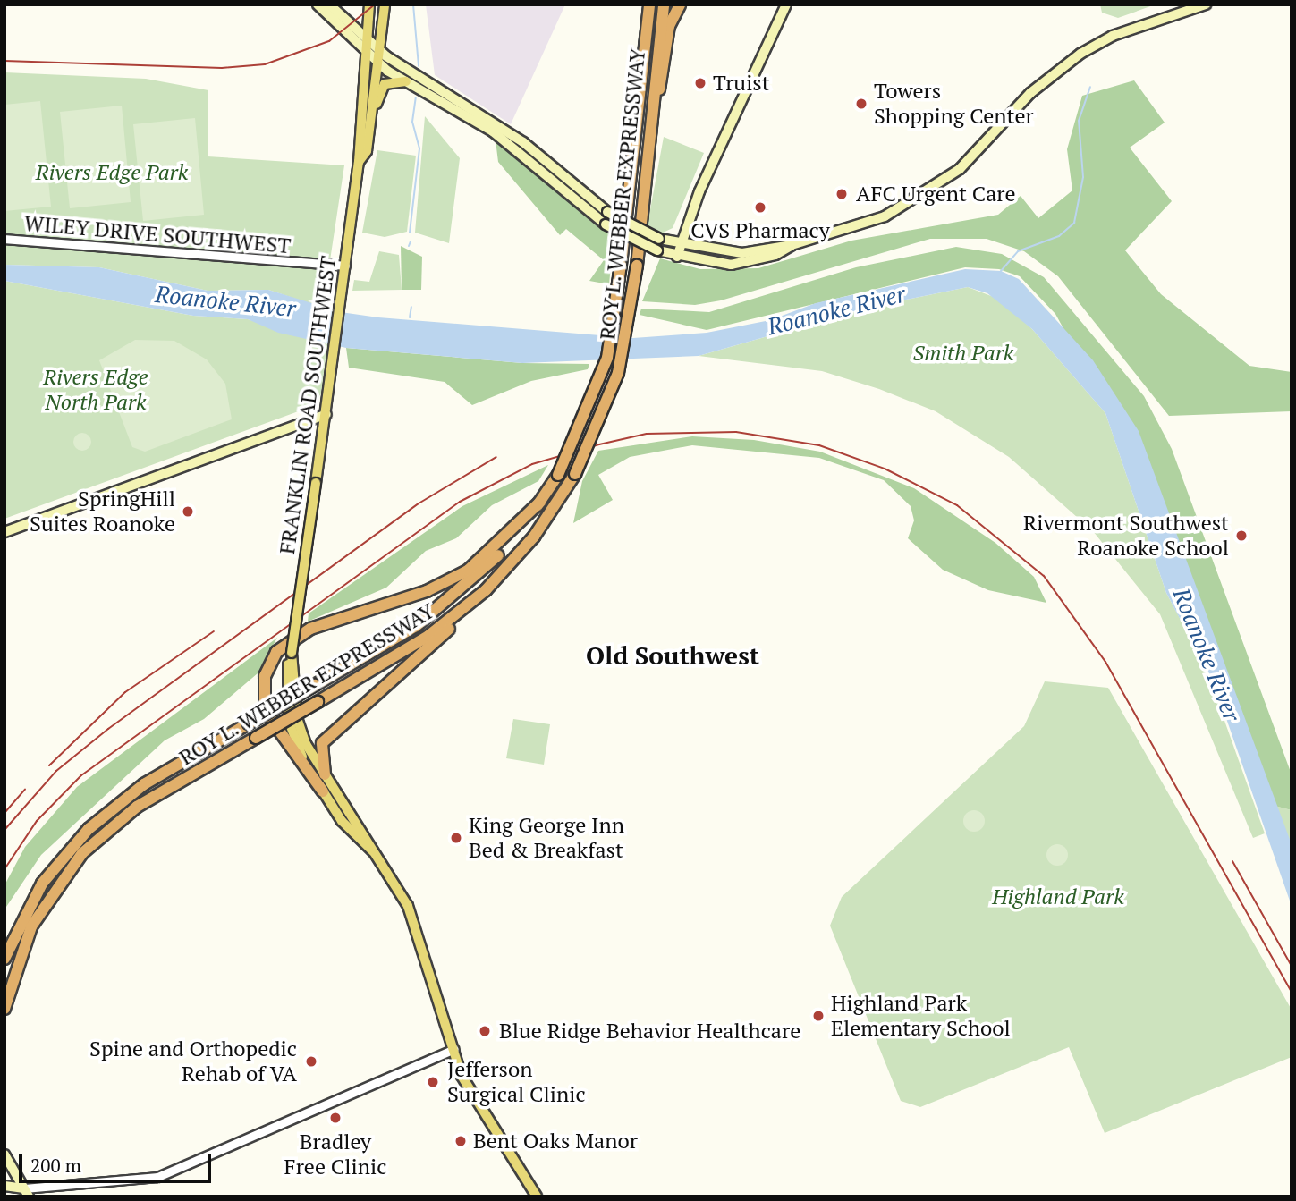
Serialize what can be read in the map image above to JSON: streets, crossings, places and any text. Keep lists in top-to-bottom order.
{
  "streets": {
    "highway": ["ROY L. WEBBER EXPRESSWAY"],
    "main road": ["FRANKLIN ROAD SOUTHWEST"],
    "street": ["WILEY DRIVE SOUTHWEST"]
  },
  "crossings": [
    ["WILEY DRIVE SOUTHWEST", "FRANKLIN ROAD SOUTHWEST"]
  ],
  "districts": ["Old Southwest"],
  "water": ["Roanoke River"],
  "parks": [
    "Rivers Edge Park",
    "Smith Park",
    "Rivers Edge North Park",
    "Highland Park"
  ],
  "places": [
    "Truist",
    "Towers Shopping Center",
    "AFC Urgent Care",
    "CVS Pharmacy",
    "SpringHill Suites Roanoke",
    "Rivermont Southwest Roanoke School",
    "King George Inn Bed & Breakfast",
    "Highland Park Elementary School",
    "Blue Ridge Behavior Healthcare",
    "Spine and Orthopedic Rehab of VA",
    "Jefferson Surgical Clinic",
    "Bradley Free Clinic",
    "Bent Oaks Manor"
  ],
  "scale_bar": "200 m"
}
